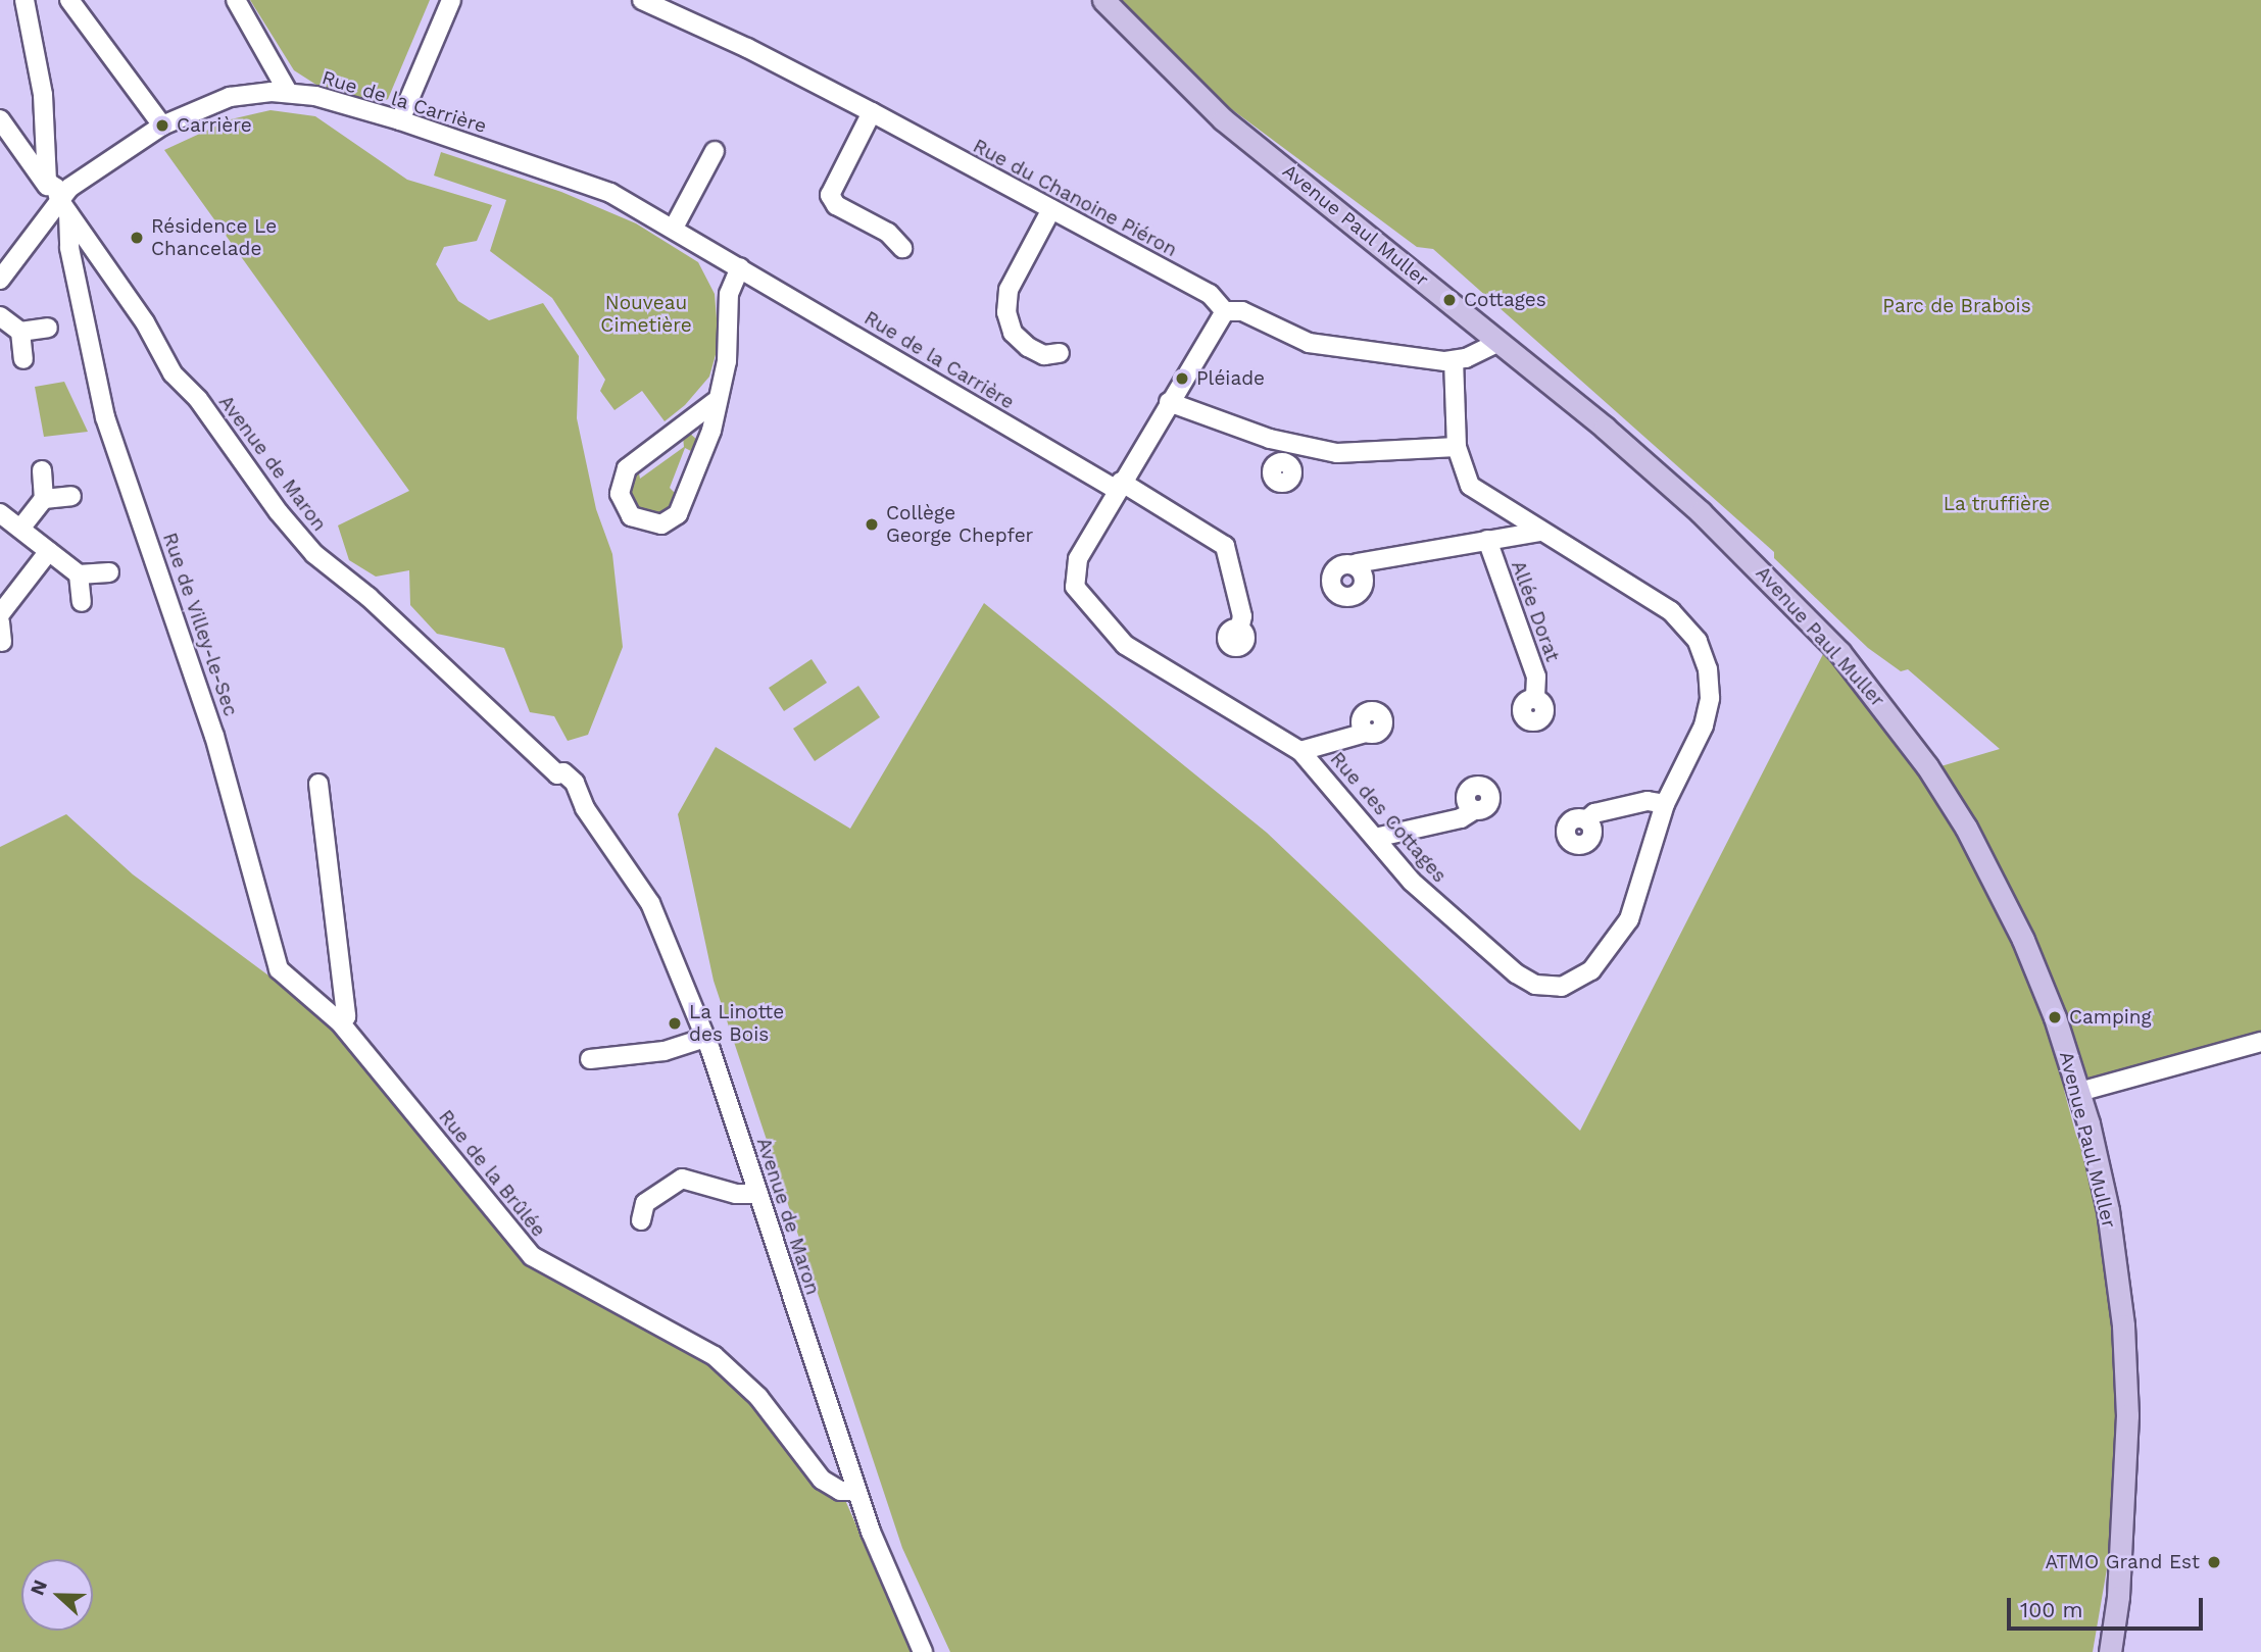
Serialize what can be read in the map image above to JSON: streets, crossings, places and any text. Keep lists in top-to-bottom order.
{
  "streets": {
    "main road": ["Avenue Paul Muller"],
    "street": [
      "Rue de la Carrière",
      "Rue du Chanoine Piéron",
      "Avenue de Maron",
      "Allée Dorat",
      "Rue de Villey-le-Sec",
      "Rue des Cottages",
      "Rue de la Brûlée"
    ]
  },
  "crossings": [
    ["Rue de la Carrière", "Avenue de Maron"],
    ["Rue de la Carrière", "Rue de Villey-le-Sec"],
    ["Rue de la Carrière", "Rue des Cottages"],
    ["Rue du Chanoine Piéron", "Rue des Cottages"],
    ["Avenue de Maron", "Rue de Villey-le-Sec"],
    ["Avenue de Maron", "Rue de la Brûlée"],
    ["Rue de Villey-le-Sec", "Rue de la Brûlée"]
  ],
  "parks": ["Nouveau Cimetière", "Parc de Brabois", "La truffière"],
  "places": [
    "Carrière",
    "Résidence Le Chancelade",
    "Cottages",
    "Pléiade",
    "Collège George Chepfer",
    "Camping",
    "La Linotte des Bois",
    "ATMO Grand Est"
  ],
  "scale_bar": "100 m",
  "north": "left"
}
